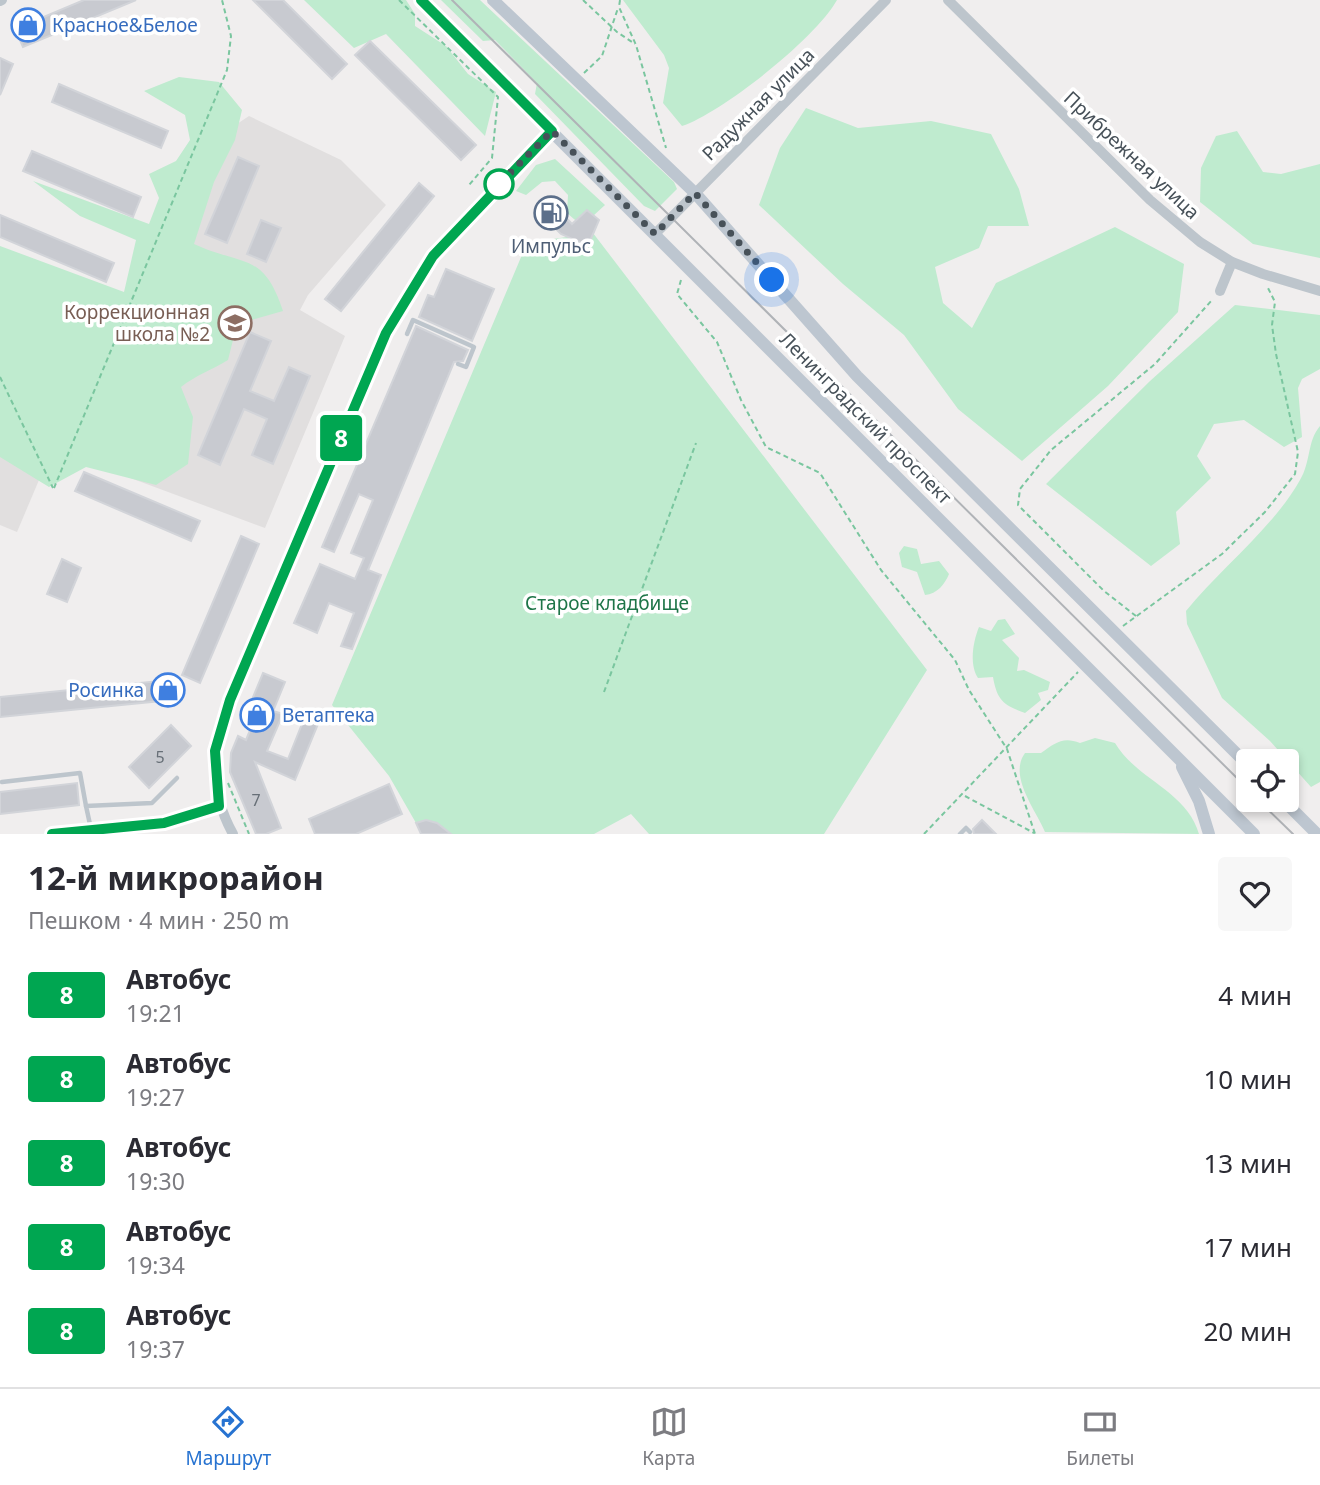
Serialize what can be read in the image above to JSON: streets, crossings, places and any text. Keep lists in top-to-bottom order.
{
  "streets": {
    "main road": ["Ленинградский проспект"],
    "street": ["Радужная улица", "Прибрежная улица"]
  },
  "crossings": [
    ["Радужная улица", "Ленинградский проспект"]
  ],
  "parks": ["Старое кладбище"],
  "places": {
    "shop": ["Красное&Белое", "Росинка", "Ветаптека"],
    "fuel station": ["Импульс"],
    "school or university": ["Коррекционная школа №2"]
  },
  "lines": ["bus line 8"],
  "house_numbers": ["5", "7"],
  "page": {
    "on_map": "8",
    "heading": ["12-й микрорайон", "Пешком · 4 мин · 250 m"],
    "list": [
      {
        "mark": "8",
        "name": "Автобус",
        "note": "19:21",
        "value": "4 мин"
      },
      {
        "mark": "8",
        "name": "Автобус",
        "note": "19:27",
        "value": "10 мин"
      },
      {
        "mark": "8",
        "name": "Автобус",
        "note": "19:30",
        "value": "13 мин"
      },
      {
        "mark": "8",
        "name": "Автобус",
        "note": "19:34",
        "value": "17 мин"
      },
      {
        "mark": "8",
        "name": "Автобус",
        "note": "19:37",
        "value": "20 мин"
      }
    ],
    "tabs": ["Маршрут", "Карта", "Билеты"]
  }
}
